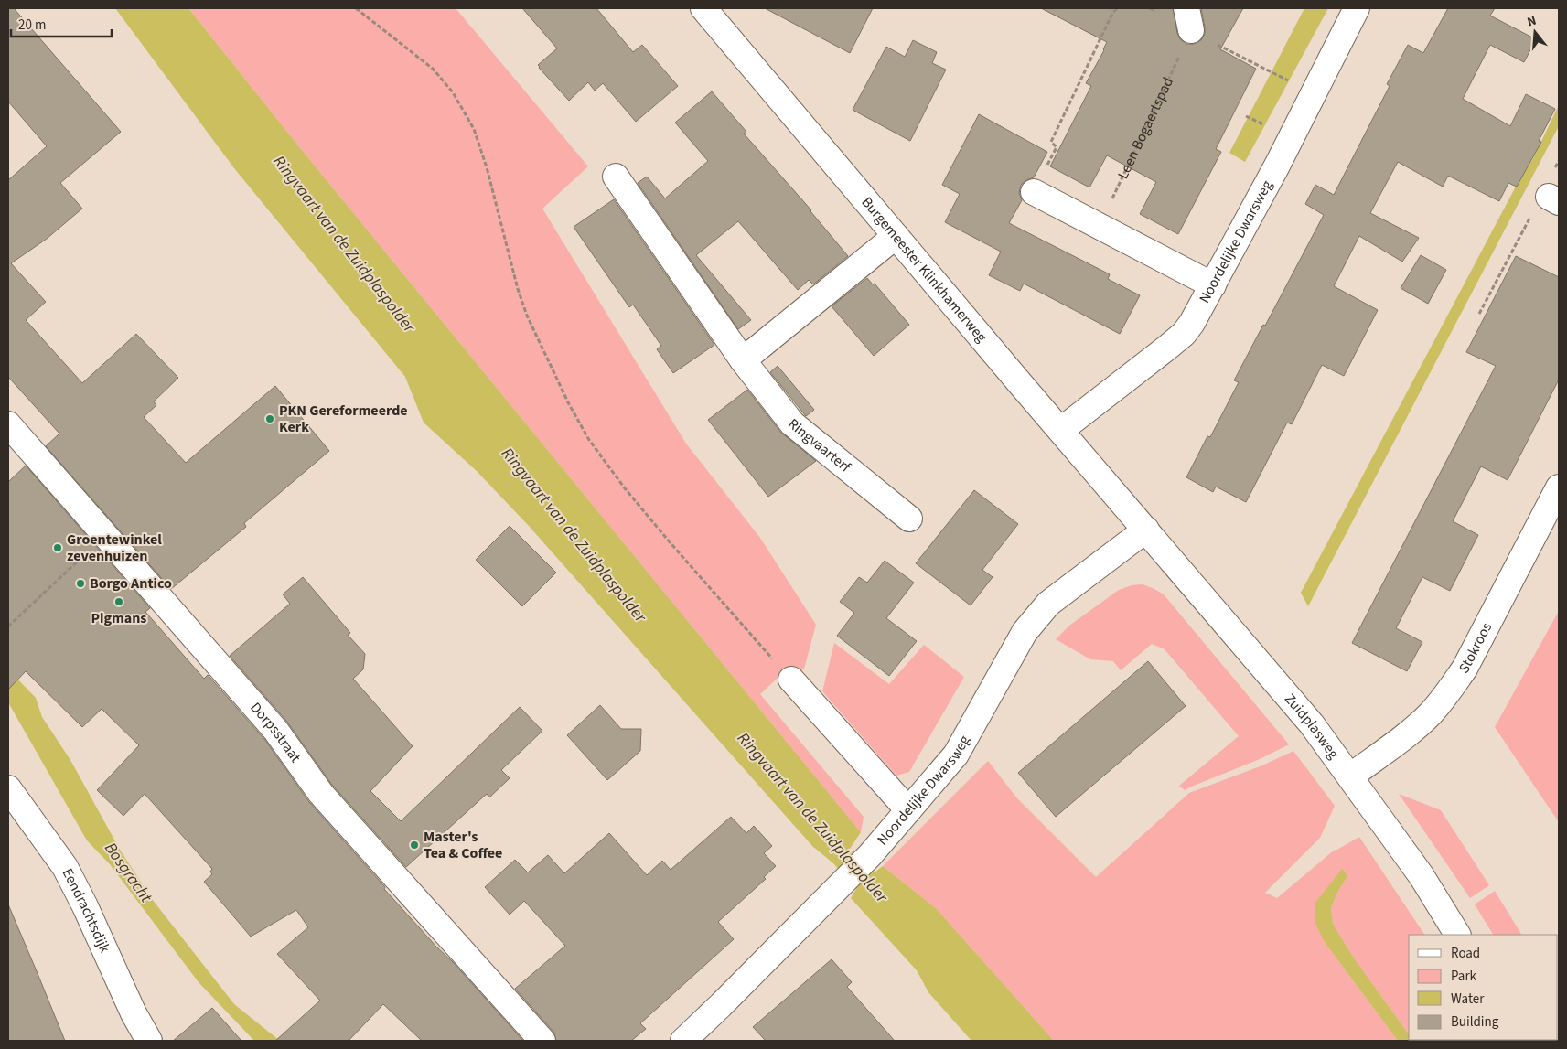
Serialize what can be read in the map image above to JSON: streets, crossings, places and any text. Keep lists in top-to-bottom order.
{
  "streets": {
    "street": [
      "Noordelijke Dwarsweg",
      "Burgemeester Klinkhamerweg",
      "Ringvaarterf",
      "Stokroos",
      "Zuidplasweg",
      "Dorpsstraat",
      "Eendrachtsdijk"
    ],
    "path": ["Leen Bogaertspad"]
  },
  "crossings": [
    ["Noordelijke Dwarsweg", "Burgemeester Klinkhamerweg"],
    ["Noordelijke Dwarsweg", "Zuidplasweg"],
    ["Burgemeester Klinkhamerweg", "Zuidplasweg"],
    ["Stokroos", "Zuidplasweg"]
  ],
  "water": ["Ringvaart van de Zuidplaspolder", "Bosgracht"],
  "places": [
    "PKN Gereformeerde Kerk",
    "Groentewinkel zevenhuizen",
    "Borgo Antico",
    "Pigmans",
    "Master's Tea & Coffee"
  ],
  "legend": [
    "Road",
    "Park",
    "Water",
    "Building"
  ],
  "scale_bar": "20 m",
  "north": "top"
}
